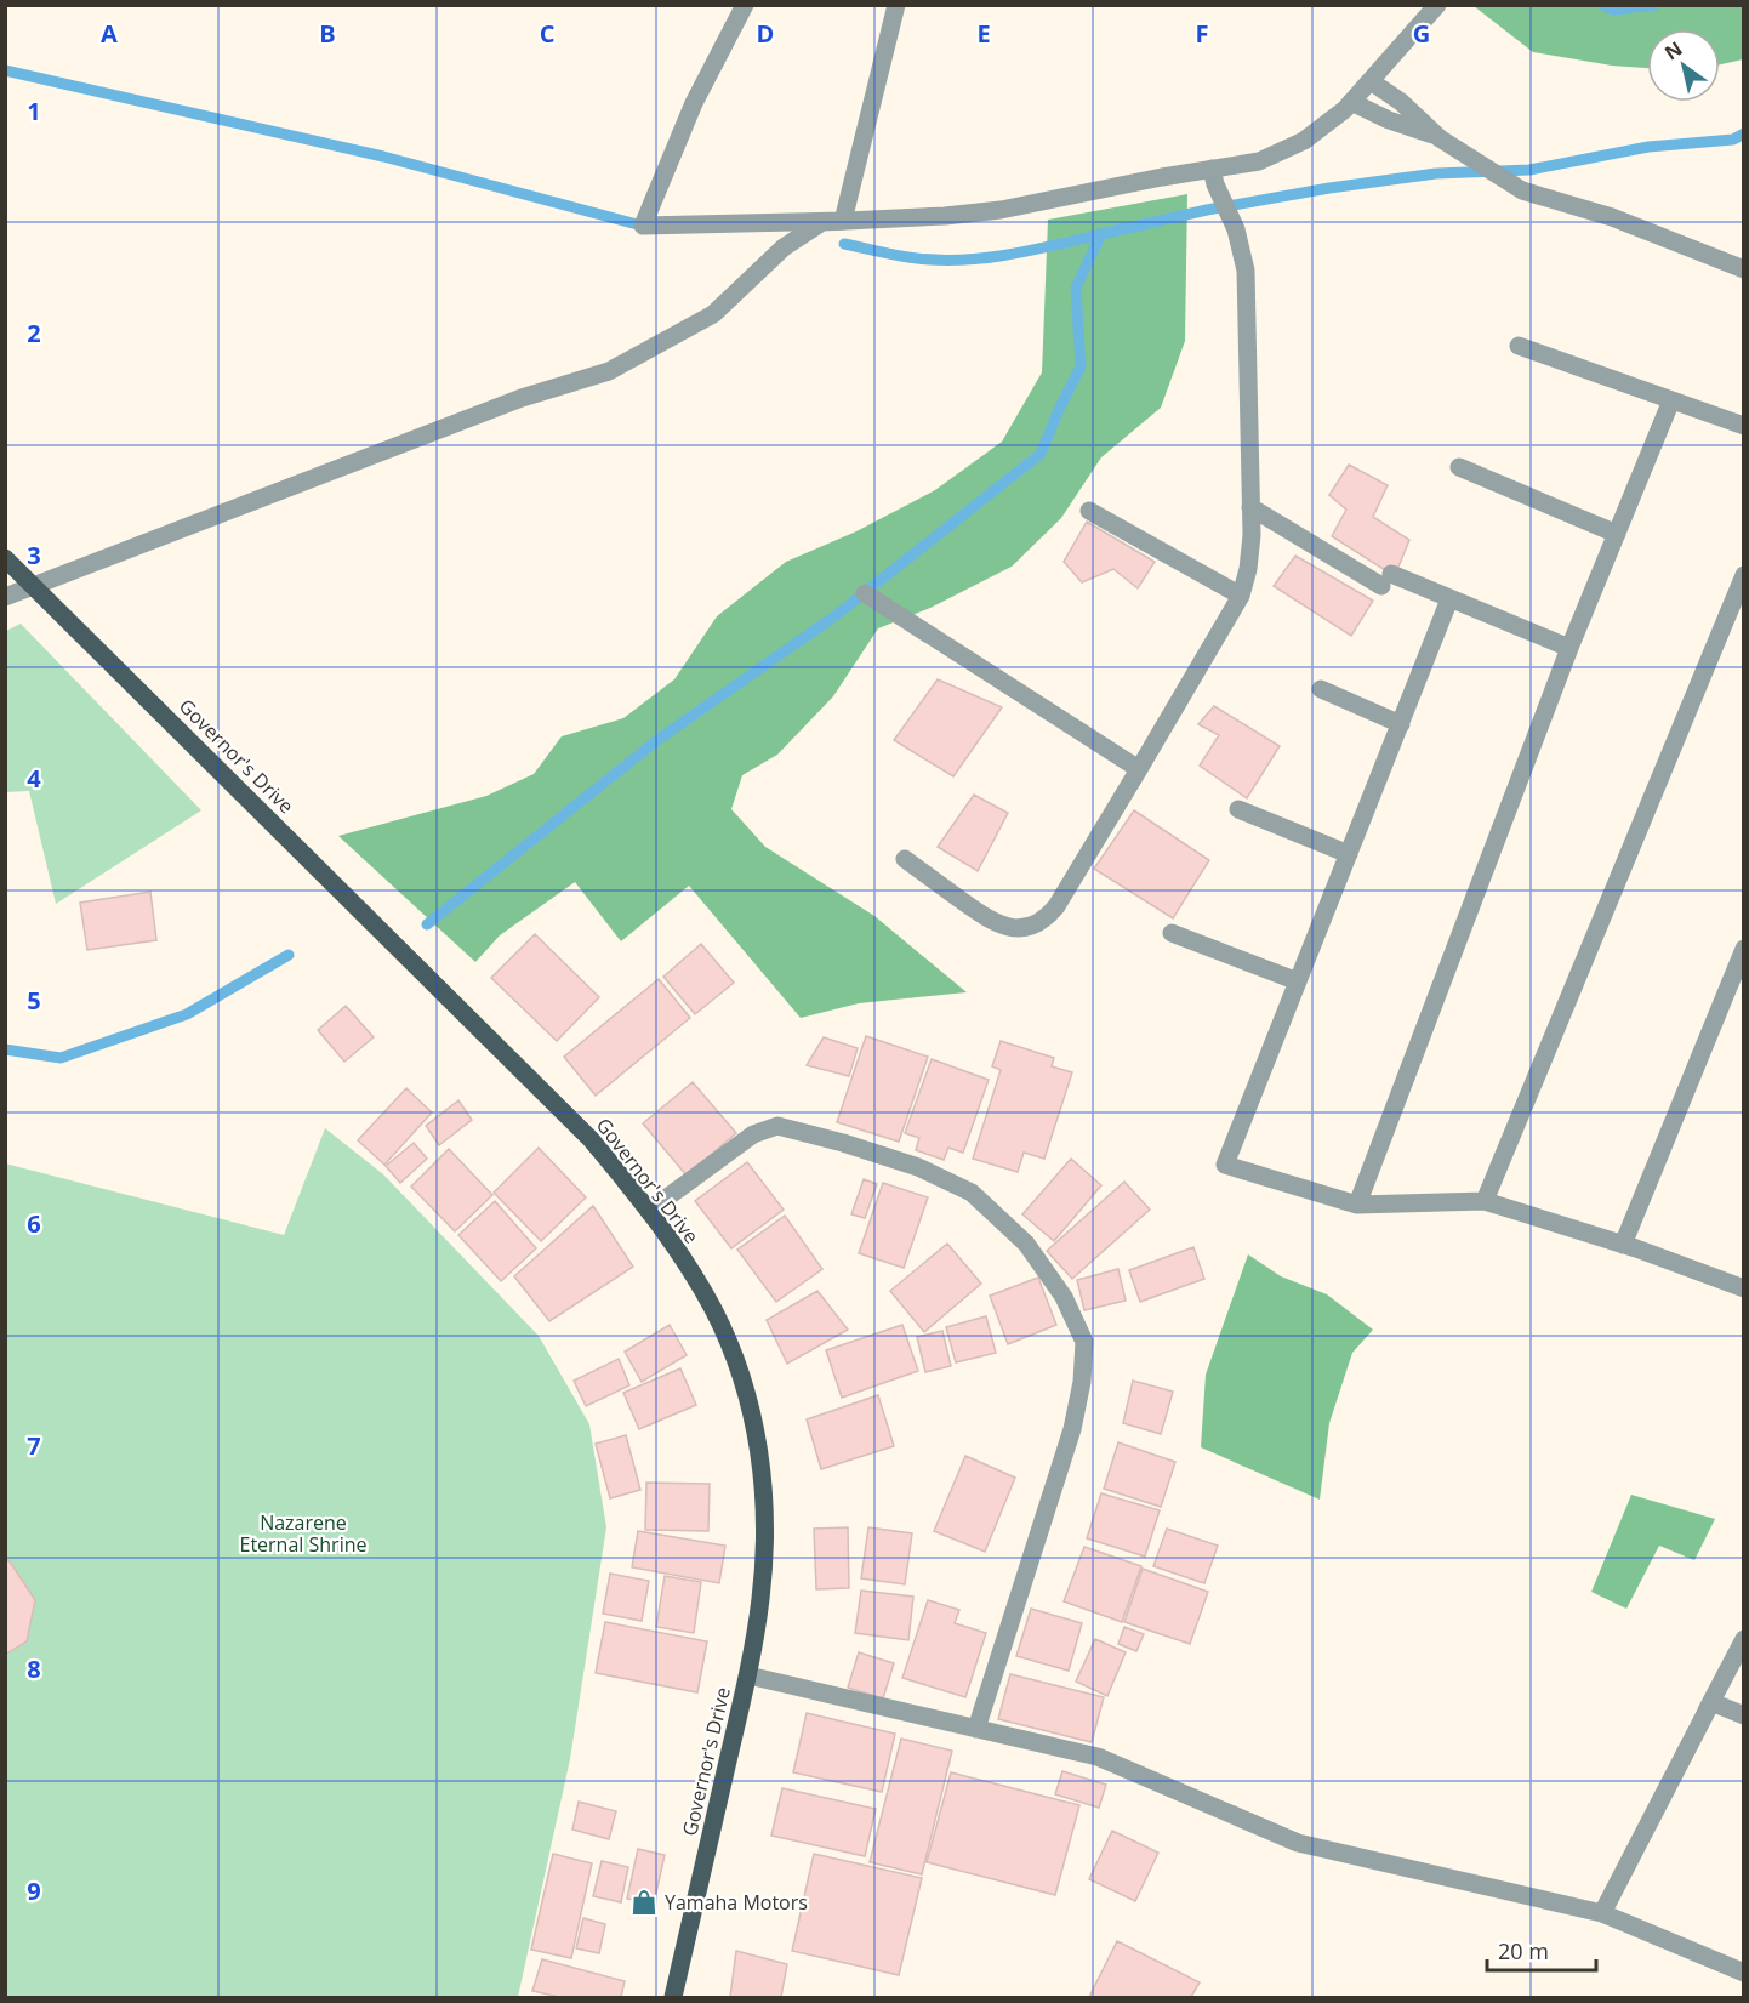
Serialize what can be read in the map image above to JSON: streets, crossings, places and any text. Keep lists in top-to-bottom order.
{
  "streets": {
    "main road": ["Governor's Drive"]
  },
  "parks": ["Nazarene Eternal Shrine"],
  "places": {
    "shop": ["Yamaha Motors"]
  },
  "scale_bar": "20 m",
  "north": "top left",
  "grid": {
    "columns": [
      "A",
      "B",
      "C",
      "D",
      "E",
      "F",
      "G"
    ],
    "rows": [
      "1",
      "2",
      "3",
      "4",
      "5",
      "6",
      "7",
      "8",
      "9"
    ]
  }
}
